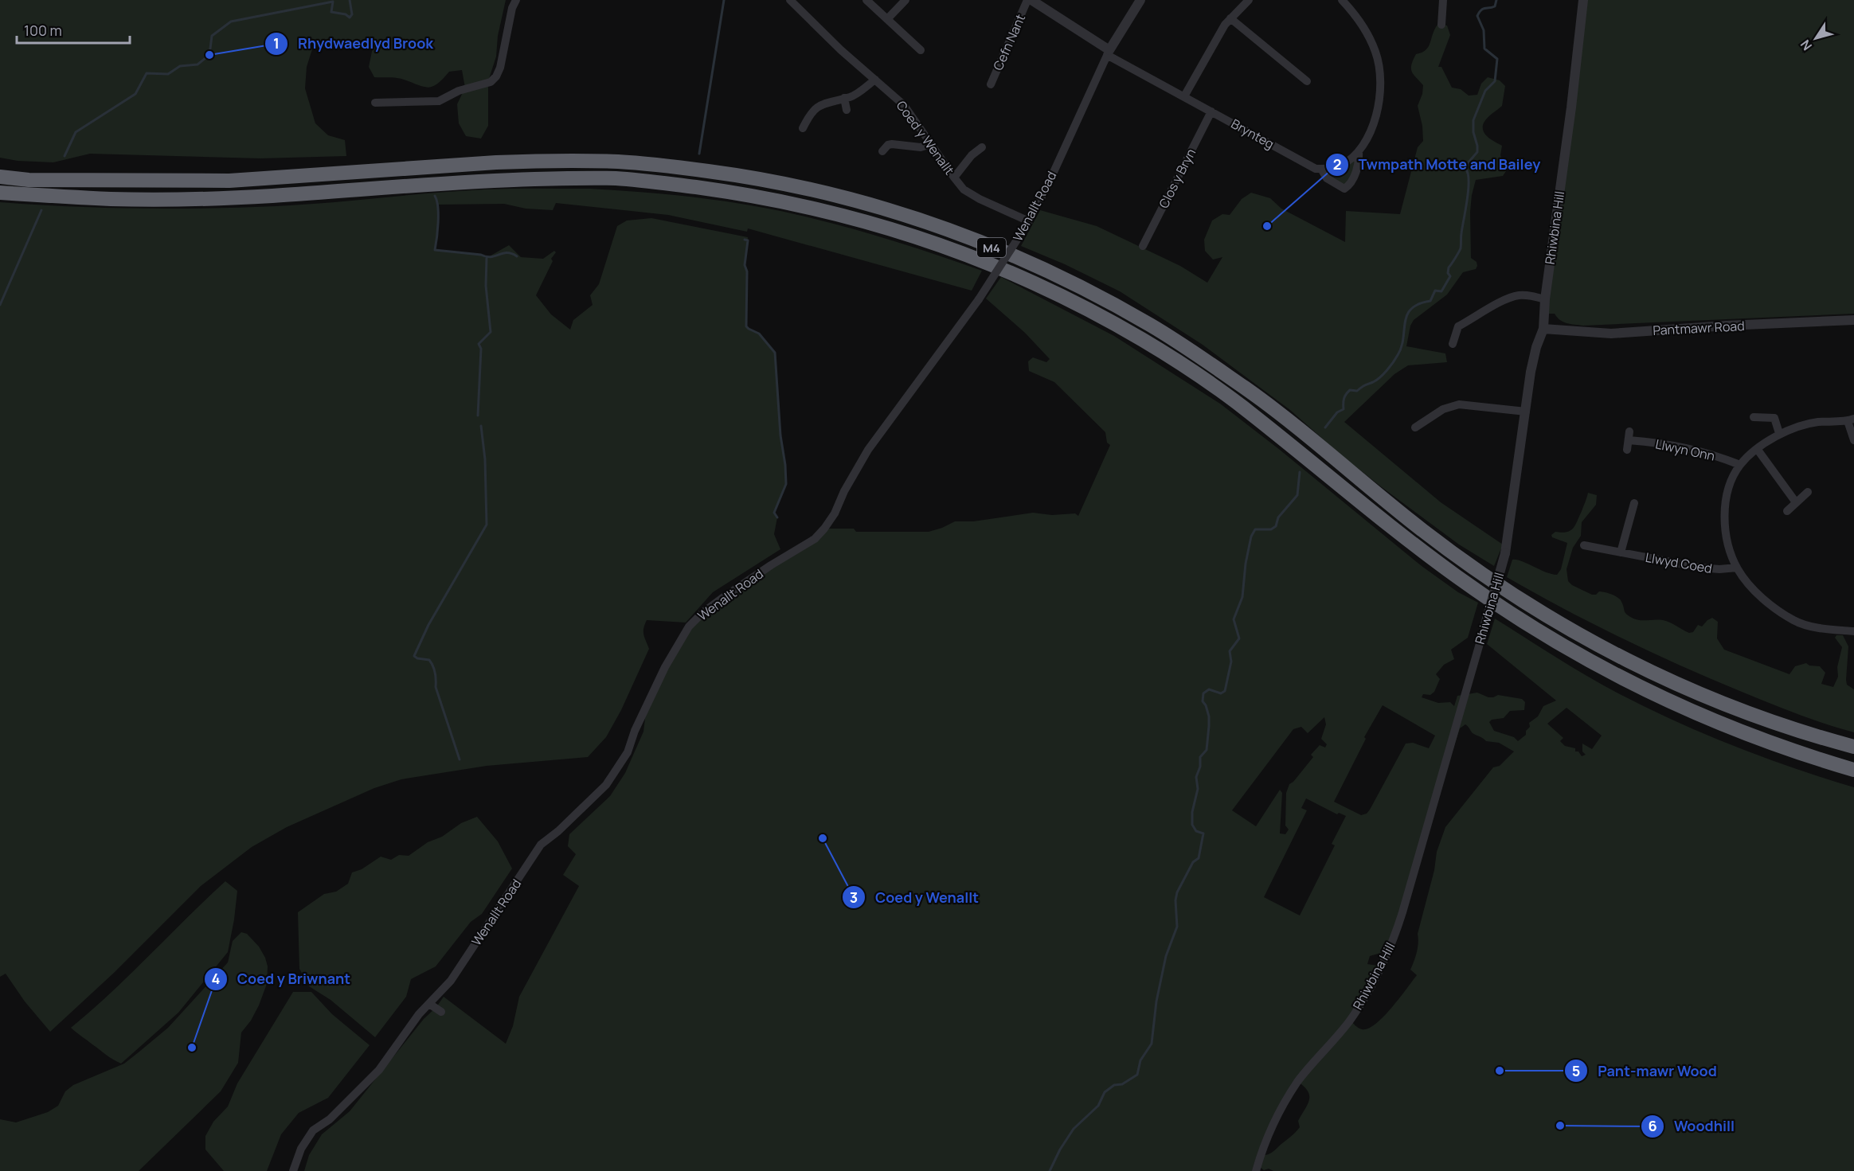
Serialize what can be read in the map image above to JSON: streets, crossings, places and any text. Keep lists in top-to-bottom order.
{
  "streets": {
    "highway": ["M4"],
    "street": [
      "Cefn Nant",
      "Brynteg",
      "Coed y Wenallt",
      "Clos y Bryn",
      "Wenallt Road",
      "Rhiwbina Hill",
      "Pantmawr Road",
      "Llwyn Onn",
      "Llwyd Coed"
    ]
  },
  "crossings": [
    ["Brynteg", "Clos y Bryn"],
    ["Brynteg", "Wenallt Road"],
    ["Coed y Wenallt", "Wenallt Road"],
    ["Rhiwbina Hill", "Pantmawr Road"]
  ],
  "places": [
    "Rhydwaedlyd Brook",
    "Twmpath Motte and Bailey",
    "Coed y Wenallt",
    "Coed y Briwnant",
    "Pant-mawr Wood",
    "Woodhill"
  ],
  "scale_bar": "100 m",
  "north": "bottom left"
}
